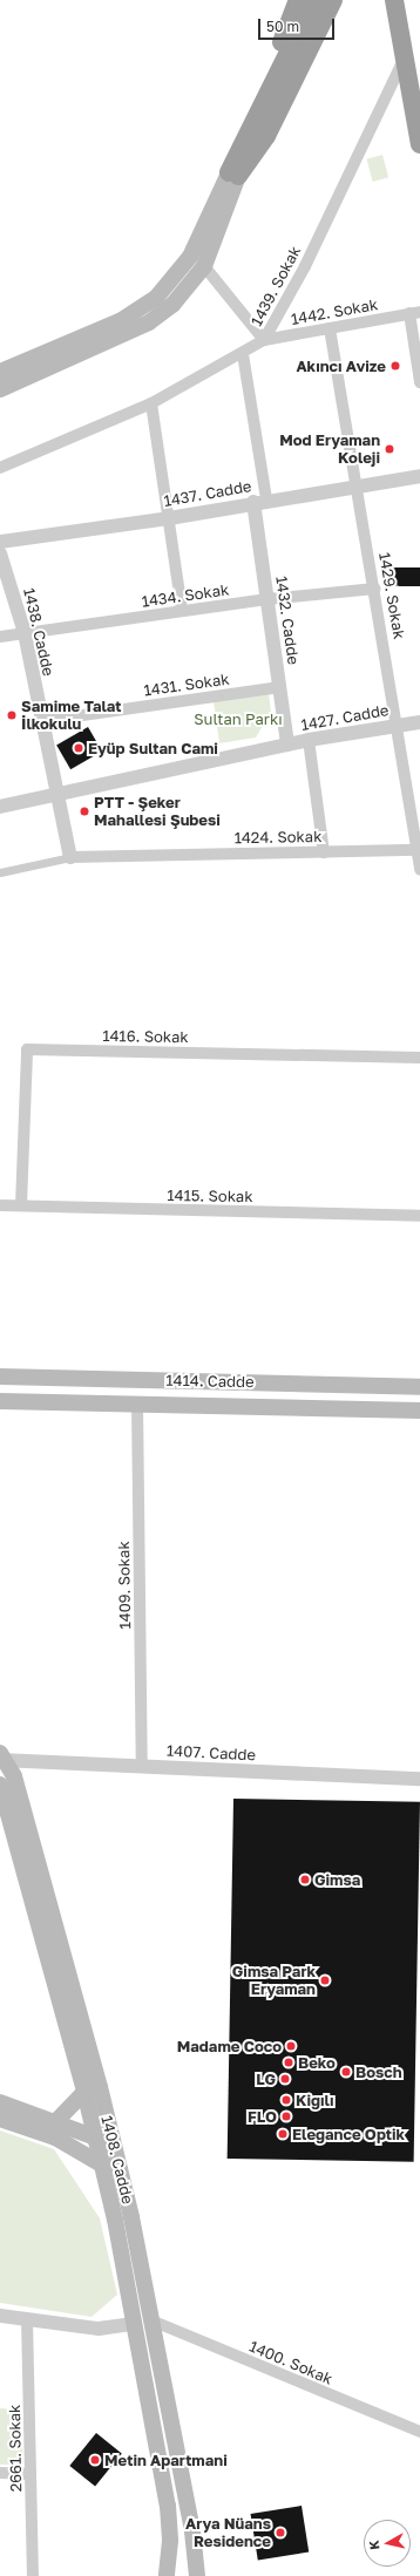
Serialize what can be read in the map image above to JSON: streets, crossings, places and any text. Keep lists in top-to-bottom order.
{
  "streets": {
    "main road": ["1414. Cadde", "1408. Cadde"],
    "street": [
      "1439. Sokak",
      "1442. Sokak",
      "1437. Cadde",
      "1434. Sokak",
      "1429. Sokak",
      "1432. Cadde",
      "1438. Cadde",
      "1431. Sokak",
      "1427. Cadde",
      "1424. Sokak",
      "1416. Sokak",
      "1415. Sokak",
      "1409. Sokak",
      "1407. Cadde",
      "1400. Sokak",
      "2661. Sokak"
    ]
  },
  "crossings": [
    ["1439. Sokak", "1442. Sokak"],
    ["1442. Sokak", "1429. Sokak"],
    ["1437. Cadde", "1429. Sokak"],
    ["1437. Cadde", "1432. Cadde"],
    ["1434. Sokak", "1429. Sokak"],
    ["1434. Sokak", "1432. Cadde"],
    ["1434. Sokak", "1438. Cadde"],
    ["1429. Sokak", "1427. Cadde"],
    ["1429. Sokak", "1424. Sokak"],
    ["1432. Cadde", "1431. Sokak"],
    ["1432. Cadde", "1427. Cadde"],
    ["1438. Cadde", "1431. Sokak"],
    ["1438. Cadde", "1427. Cadde"],
    ["1438. Cadde", "1424. Sokak"],
    ["1416. Sokak", "1415. Sokak"],
    ["1414. Cadde", "1409. Sokak"],
    ["1409. Sokak", "1407. Cadde"],
    ["1407. Cadde", "1408. Cadde"],
    ["1408. Cadde", "1400. Sokak"]
  ],
  "parks": ["Sultan Parkı"],
  "places": [
    "Akıncı Avize",
    "Mod Eryaman Koleji",
    "Samime Talat İlkokulu",
    "Eyüp Sultan Cami",
    "PTT - Şeker Mahallesi Şubesi",
    "Gimsa",
    "Gimsa Park Eryaman",
    "Madame Coco",
    "Beko",
    "Bosch",
    "LG",
    "Kiğılı",
    "FLO",
    "Elegance Optik",
    "Metin Apartmani",
    "Arya Nüans Residence"
  ],
  "scale_bar": "50 m",
  "north": "left"
}
